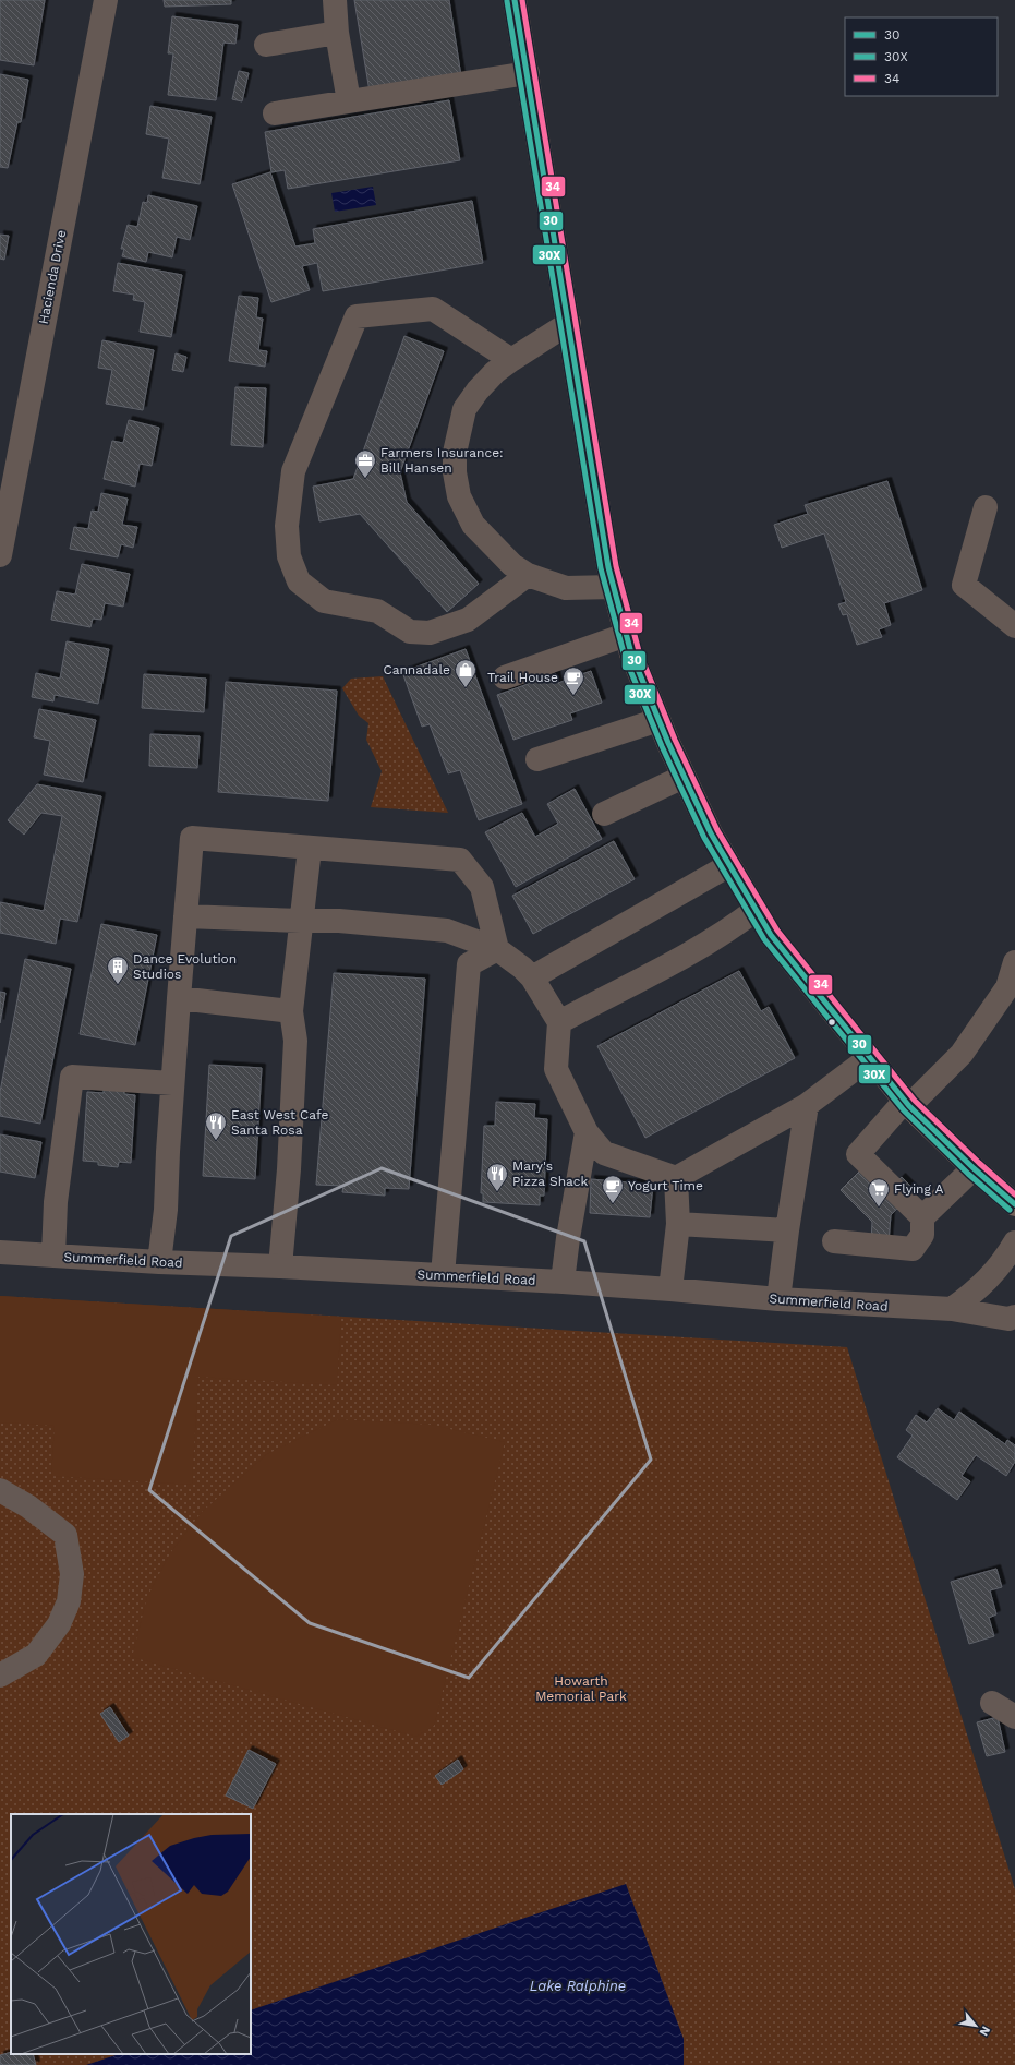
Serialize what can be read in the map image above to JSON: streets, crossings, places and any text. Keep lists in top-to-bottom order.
{
  "streets": {
    "street": ["Hacienda Drive", "Summerfield Road"]
  },
  "water": ["Lake Ralphine"],
  "parks": ["Howarth Memorial Park"],
  "places": {
    "office": ["Farmers Insurance: Bill Hansen"],
    "shop": ["Cannadale"],
    "cafe": ["Trail House", "Yogurt Time"],
    "building": ["Dance Evolution Studios"],
    "restaurant": ["East West Cafe Santa Rosa", "Mary's Pizza Shack"],
    "supermarket": ["Flying A"]
  },
  "lines": ["transit line 30", "transit line 34", "transit line 30X"],
  "legend": ["30", "30X", "34"],
  "north": "bottom right"
}
